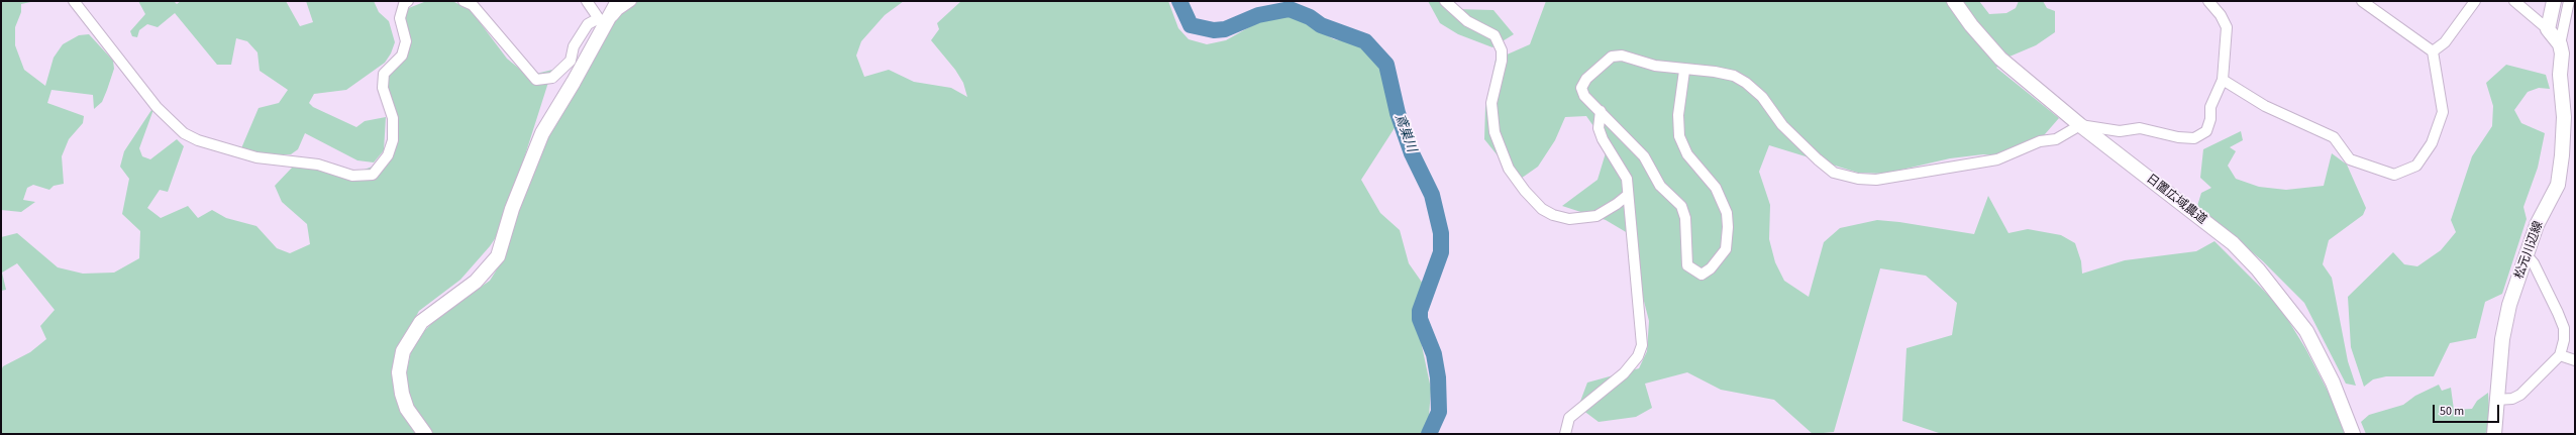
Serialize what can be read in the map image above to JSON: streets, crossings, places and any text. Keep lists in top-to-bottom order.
{
  "streets": {
    "street": ["日置広域農道", "松元川辺線"]
  },
  "water": ["鳶巣川"],
  "scale_bar": "50 m"
}
